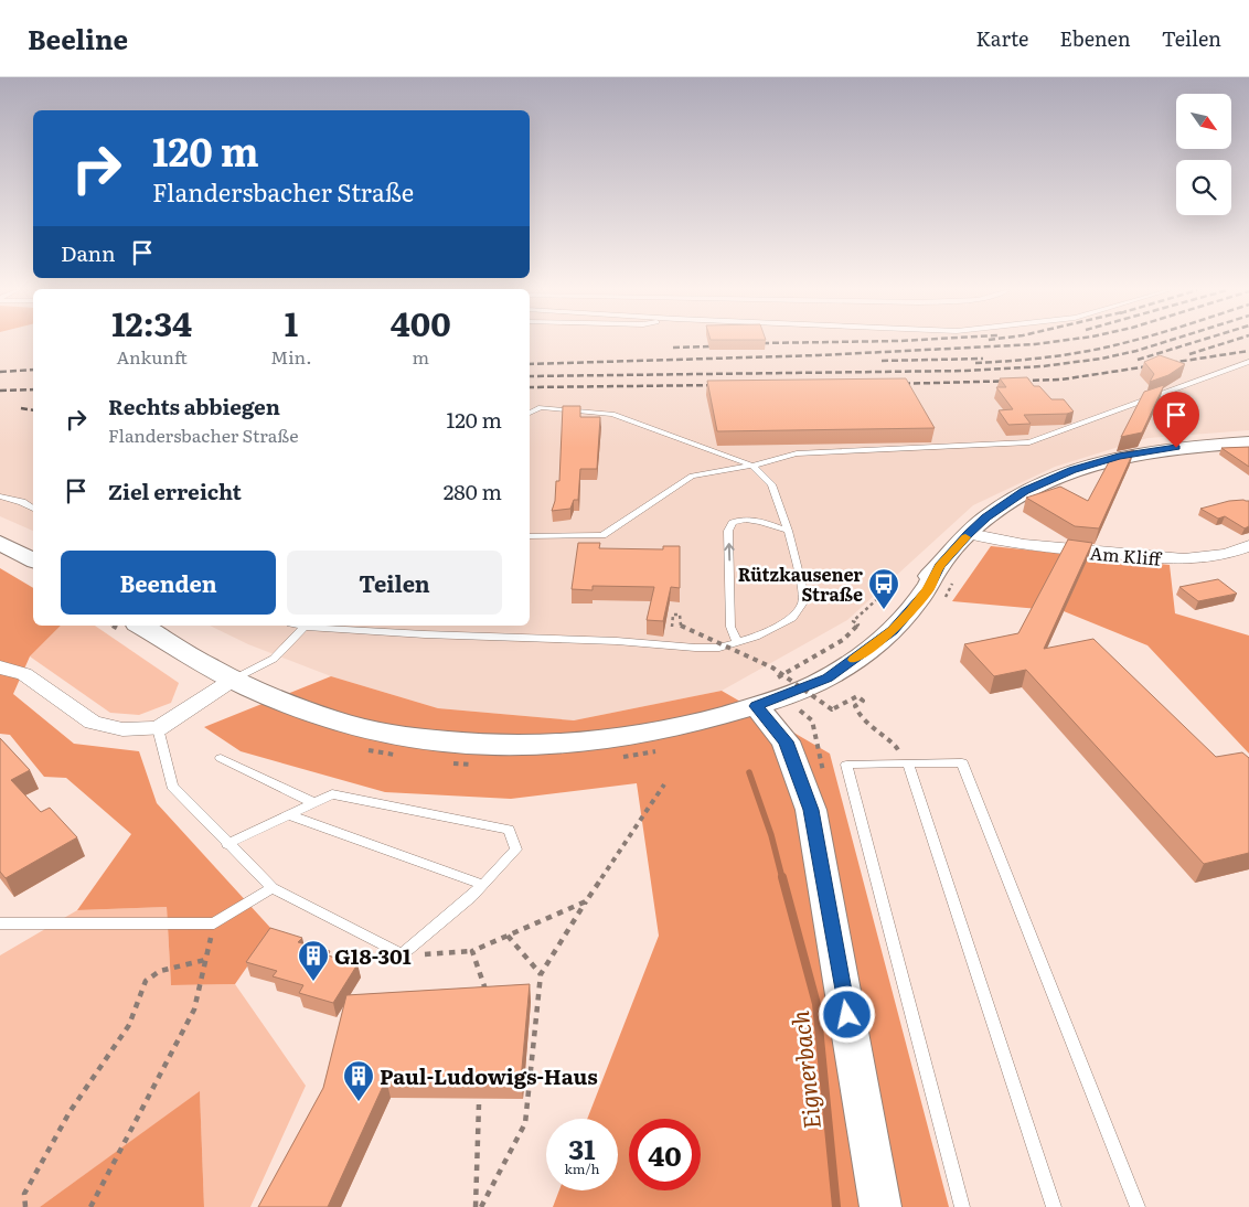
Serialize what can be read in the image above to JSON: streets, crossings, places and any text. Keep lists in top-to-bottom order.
{
  "streets": {
    "street": ["Am Kliff"]
  },
  "water": ["Eignerbach"],
  "places": {
    "bus stop": ["Rützkausener Straße"],
    "building": ["G18-301", "Paul-Ludowigs-Haus"]
  },
  "north": "bottom right",
  "page": {
    "header": "Beeline",
    "nav": ["Karte", "Ebenen", "Teilen"],
    "turn": ["120 m", "Flandersbacher Straße"],
    "then": "Dann",
    "eta": [
      "12:34",
      "Ankunft",
      "1",
      "Min.",
      "400",
      "m"
    ],
    "list": [
      {
        "name": "Rechts abbiegen",
        "note": "Flandersbacher Straße",
        "value": "120 m"
      },
      {
        "name": "Ziel erreicht",
        "value": "280 m"
      }
    ],
    "buttons": ["Beenden", "Teilen"],
    "speed": "31 km/h",
    "limit": "40"
  }
}
